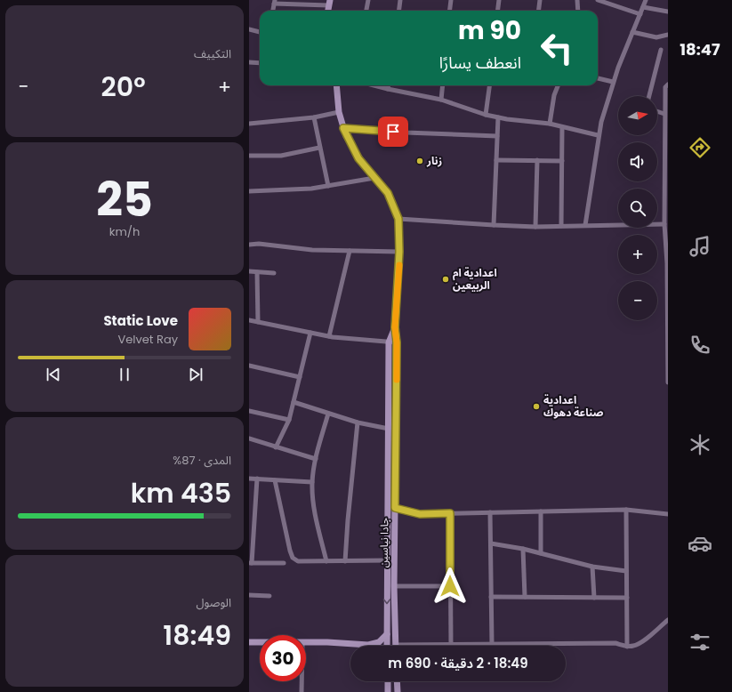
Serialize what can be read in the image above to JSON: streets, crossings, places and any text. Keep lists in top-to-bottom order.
{
  "streets": {
    "street": ["جادا نیاسین"]
  },
  "places": ["زنار", "اعدادية ام الربيعين", "اعدادية صناعة دهوك"],
  "north": "right",
  "page": {
    "tabs": "18:47",
    "tile": [
      "التكييف",
      ["25", "km/h"],
      ["المدى · 87%", "435 km"],
      ["الوصول", "18:49"]
    ],
    "turn": ["90 m", "انعطف يسارًا"],
    "heat": ["−", "20°", "+"],
    "map_buttons": ["+", "−"],
    "song": ["Static Love", "Velvet Ray"],
    "limit": "30",
    "trip": "18:49 · 2 دقيقة · 690 m"
  }
}
